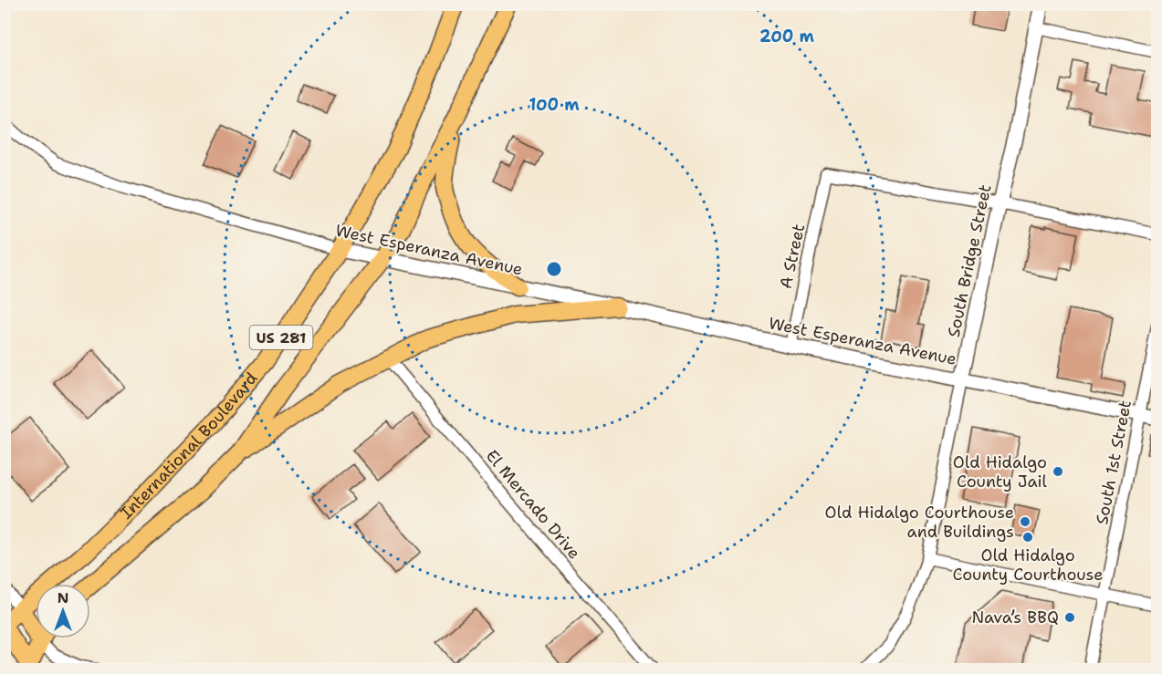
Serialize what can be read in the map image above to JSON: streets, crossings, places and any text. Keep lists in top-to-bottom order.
{
  "streets": {
    "main road": ["US 281", "International Boulevard"],
    "street": [
      "West Esperanza Avenue",
      "A Street",
      "South Bridge Street",
      "South 1st Street",
      "El Mercado Drive"
    ]
  },
  "crossings": [
    ["West Esperanza Avenue", "A Street"],
    ["West Esperanza Avenue", "South Bridge Street"],
    ["West Esperanza Avenue", "International Boulevard"],
    ["West Esperanza Avenue", "South 1st Street"],
    ["A Street", "South Bridge Street"]
  ],
  "places": [
    "Old Hidalgo County Jail",
    "Old Hidalgo Courthouse and Buildings",
    "Old Hidalgo County Courthouse",
    "Nava’s BBQ"
  ],
  "north": "top",
  "rings": ["200 m", "100 m"]
}
